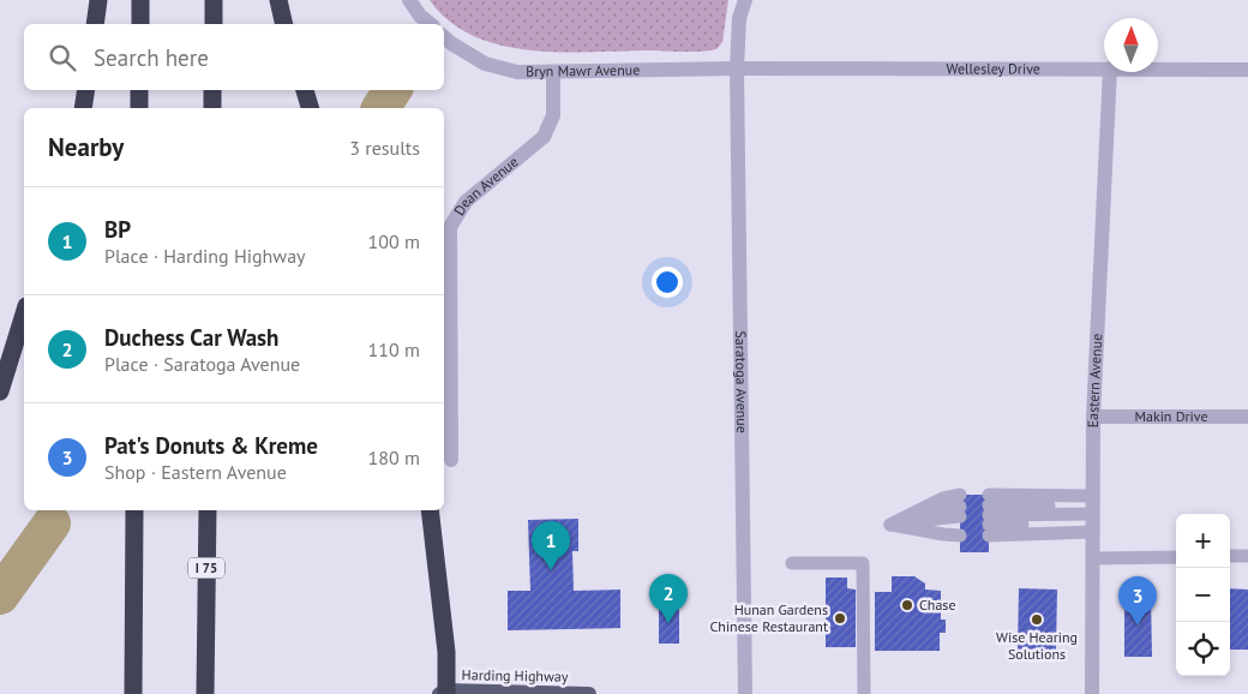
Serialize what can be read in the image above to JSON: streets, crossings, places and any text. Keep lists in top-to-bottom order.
{
  "streets": {
    "highway": ["I 75"],
    "main road": ["Harding Highway"],
    "street": [
      "Wellesley Drive",
      "Bryn Mawr Avenue",
      "Dean Avenue",
      "Saratoga Avenue",
      "Eastern Avenue",
      "Makin Drive"
    ]
  },
  "crossings": [
    ["Wellesley Drive", "Bryn Mawr Avenue"],
    ["Wellesley Drive", "Saratoga Avenue"],
    ["Bryn Mawr Avenue", "Dean Avenue"],
    ["Bryn Mawr Avenue", "Saratoga Avenue"],
    ["Eastern Avenue", "Makin Drive"]
  ],
  "places": ["Chase", "Hunan Gardens Chinese Restaurant", "Wise Hearing Solutions"],
  "north": "top",
  "page": {
    "search": "Search here",
    "heading": ["Nearby", "3 results"],
    "list": [
      {
        "mark": "1",
        "name": "BP",
        "note": "Place · Harding Highway",
        "value": "100 m"
      },
      {
        "mark": "2",
        "name": "Duchess Car Wash",
        "note": "Place · Saratoga Avenue",
        "value": "110 m"
      },
      {
        "mark": "3",
        "name": "Pat's Donuts & Kreme",
        "note": "Shop · Eastern Avenue",
        "value": "180 m"
      }
    ],
    "map_buttons": ["+", "−"],
    "pins": ["1", "2", "3"]
  }
}
